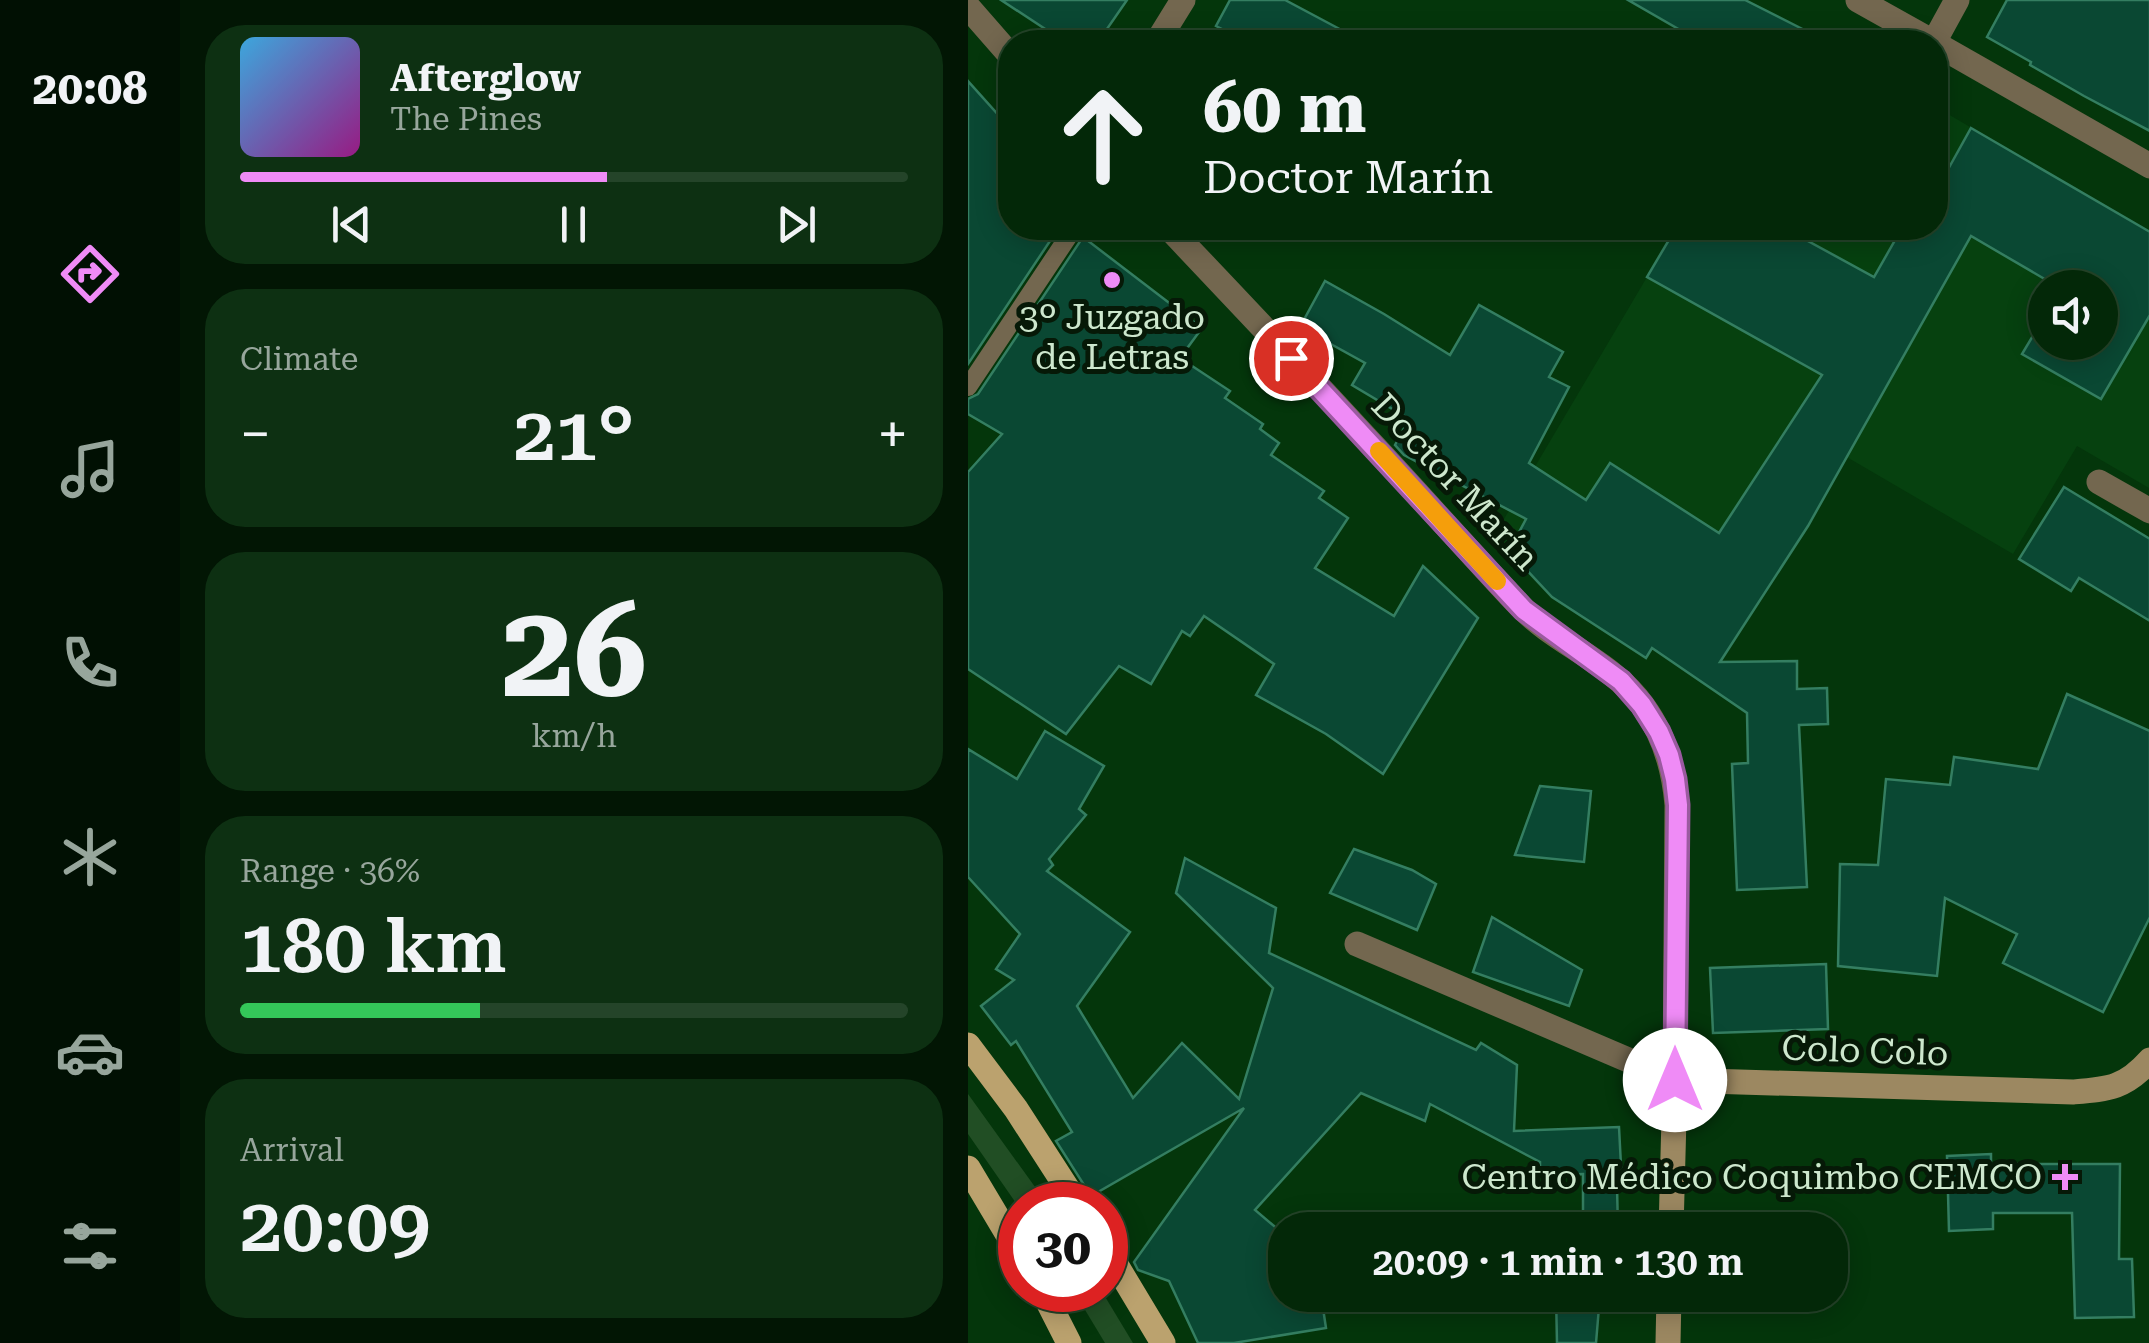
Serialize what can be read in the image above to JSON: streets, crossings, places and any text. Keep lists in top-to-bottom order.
{
  "streets": {
    "main road": ["Colo Colo"],
    "street": ["Doctor Marín"]
  },
  "crossings": [
    ["Doctor Marín", "Colo Colo"]
  ],
  "places": {
    "other": ["3º Juzgado de Letras"],
    "health": ["Centro Médico Coquimbo CEMCO"]
  },
  "page": {
    "tabs": "20:08",
    "turn": ["60 m", "Doctor Marín"],
    "song": ["Afterglow", "The Pines"],
    "tile": [
      "Climate",
      ["26", "km/h"],
      ["Range · 36%", "180 km"],
      ["Arrival", "20:09"]
    ],
    "heat": ["−", "21°", "+"],
    "limit": "30",
    "trip": "20:09 · 1 min · 130 m"
  }
}
